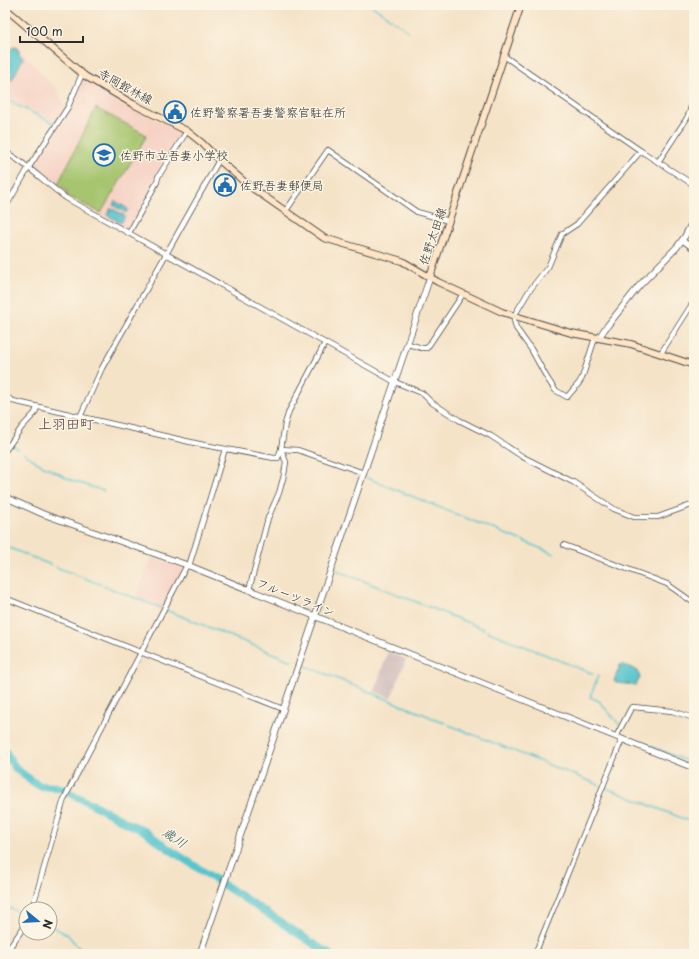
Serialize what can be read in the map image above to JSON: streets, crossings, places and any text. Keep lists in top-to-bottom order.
{
  "streets": {
    "main road": ["寺岡館林線", "佐野太田線"],
    "street": ["フルーツライン"]
  },
  "crossings": [
    ["寺岡館林線", "佐野太田線"]
  ],
  "districts": ["上羽田町"],
  "water": ["歳川"],
  "places": {
    "public building": ["佐野警察署吾妻警察官駐在所", "佐野吾妻郵便局"],
    "school or university": ["佐野市立吾妻小学校"]
  },
  "scale_bar": "100 m",
  "north": "right"
}
